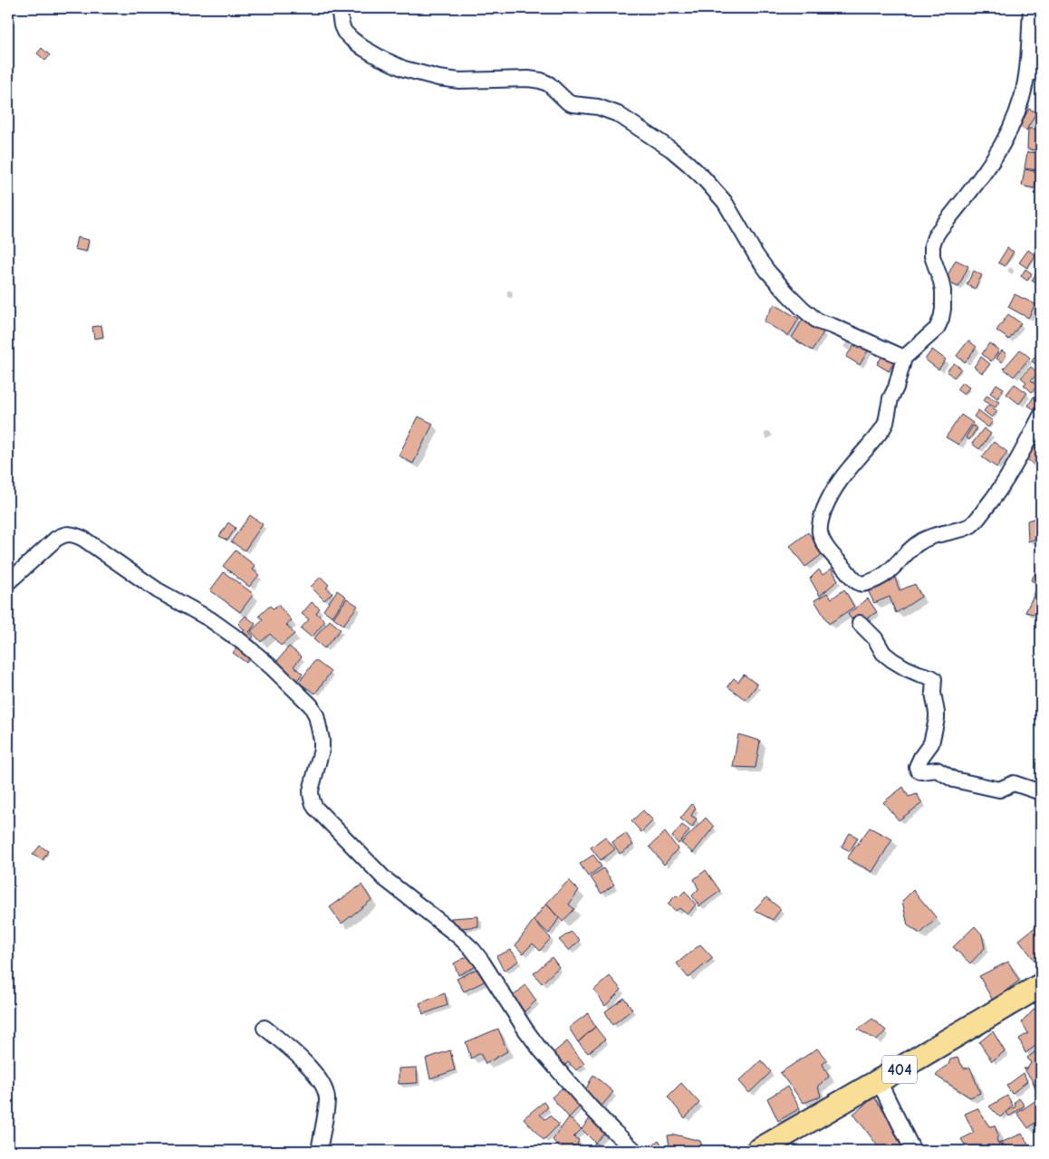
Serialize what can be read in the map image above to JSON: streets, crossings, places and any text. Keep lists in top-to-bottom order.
{
  "streets": {
    "main road": ["404"]
  }
}
